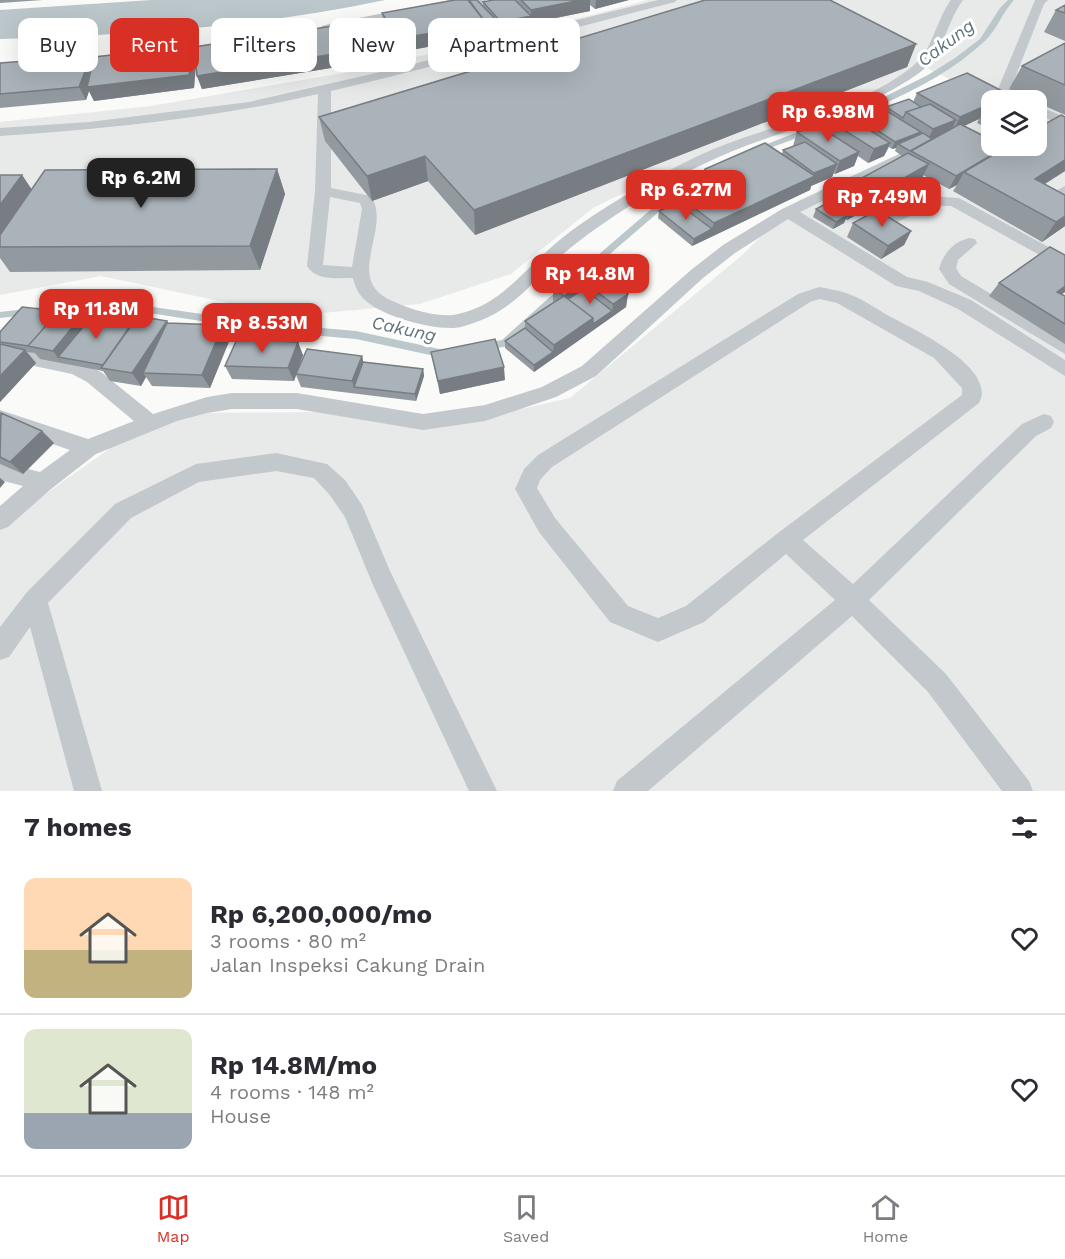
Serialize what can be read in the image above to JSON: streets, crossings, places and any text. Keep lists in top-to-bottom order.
{
  "water": ["Cakung"],
  "page": {
    "chip": [
      "Buy",
      "Rent",
      "Filters",
      "New",
      "Apartment"
    ],
    "price": [
      "Rp 6.98M",
      "Rp 6.2M",
      "Rp 6.27M",
      "Rp 7.49M",
      "Rp 14.8M",
      "Rp 11.8M",
      "Rp 8.53M"
    ],
    "heading": "7 homes",
    "list": [
      {
        "name": "Rp 6,200,000/mo",
        "note": "3 rooms · 80 m² · Jalan Inspeksi Cakung Drain"
      },
      {
        "name": "Rp 14.8M/mo",
        "note": "4 rooms · 148 m² · House"
      }
    ],
    "tabs": ["Map", "Saved", "Home"]
  }
}
